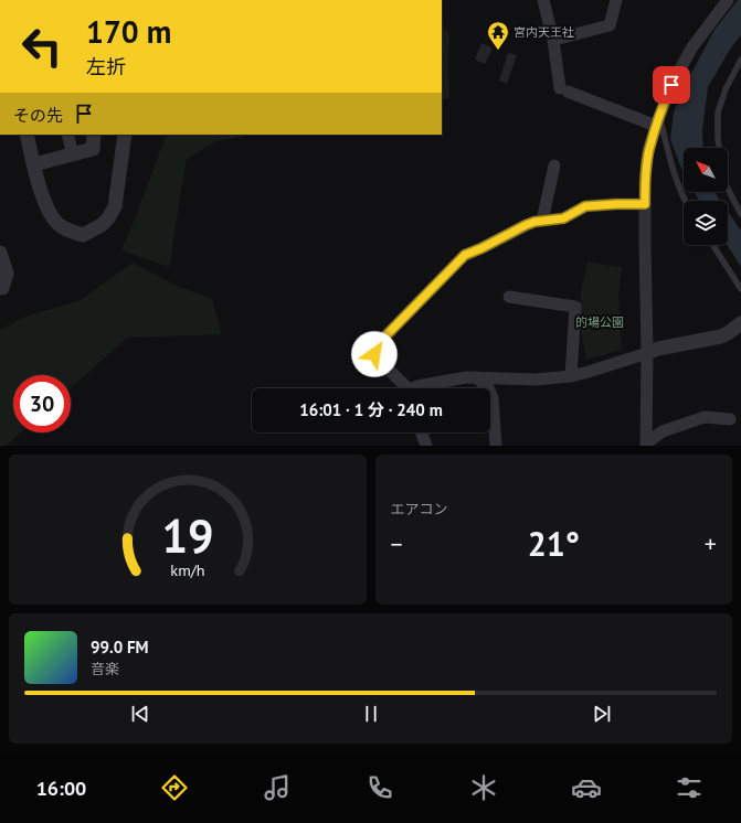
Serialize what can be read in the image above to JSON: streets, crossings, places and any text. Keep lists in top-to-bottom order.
{
  "parks": ["的場公園"],
  "places": {
    "temple": ["宮内天王社"]
  },
  "north": "top left",
  "page": {
    "turn": ["170 m", "左折"],
    "then": "その先",
    "limit": "30",
    "trip": "16:01 · 1 分 · 240 m",
    "tile": "エアコン",
    "heat": ["−", "21°", "+"],
    "song": ["99.0 FM", "音楽"],
    "tabs": "16:00",
    "gauge": ["19", "km/h"]
  }
}
